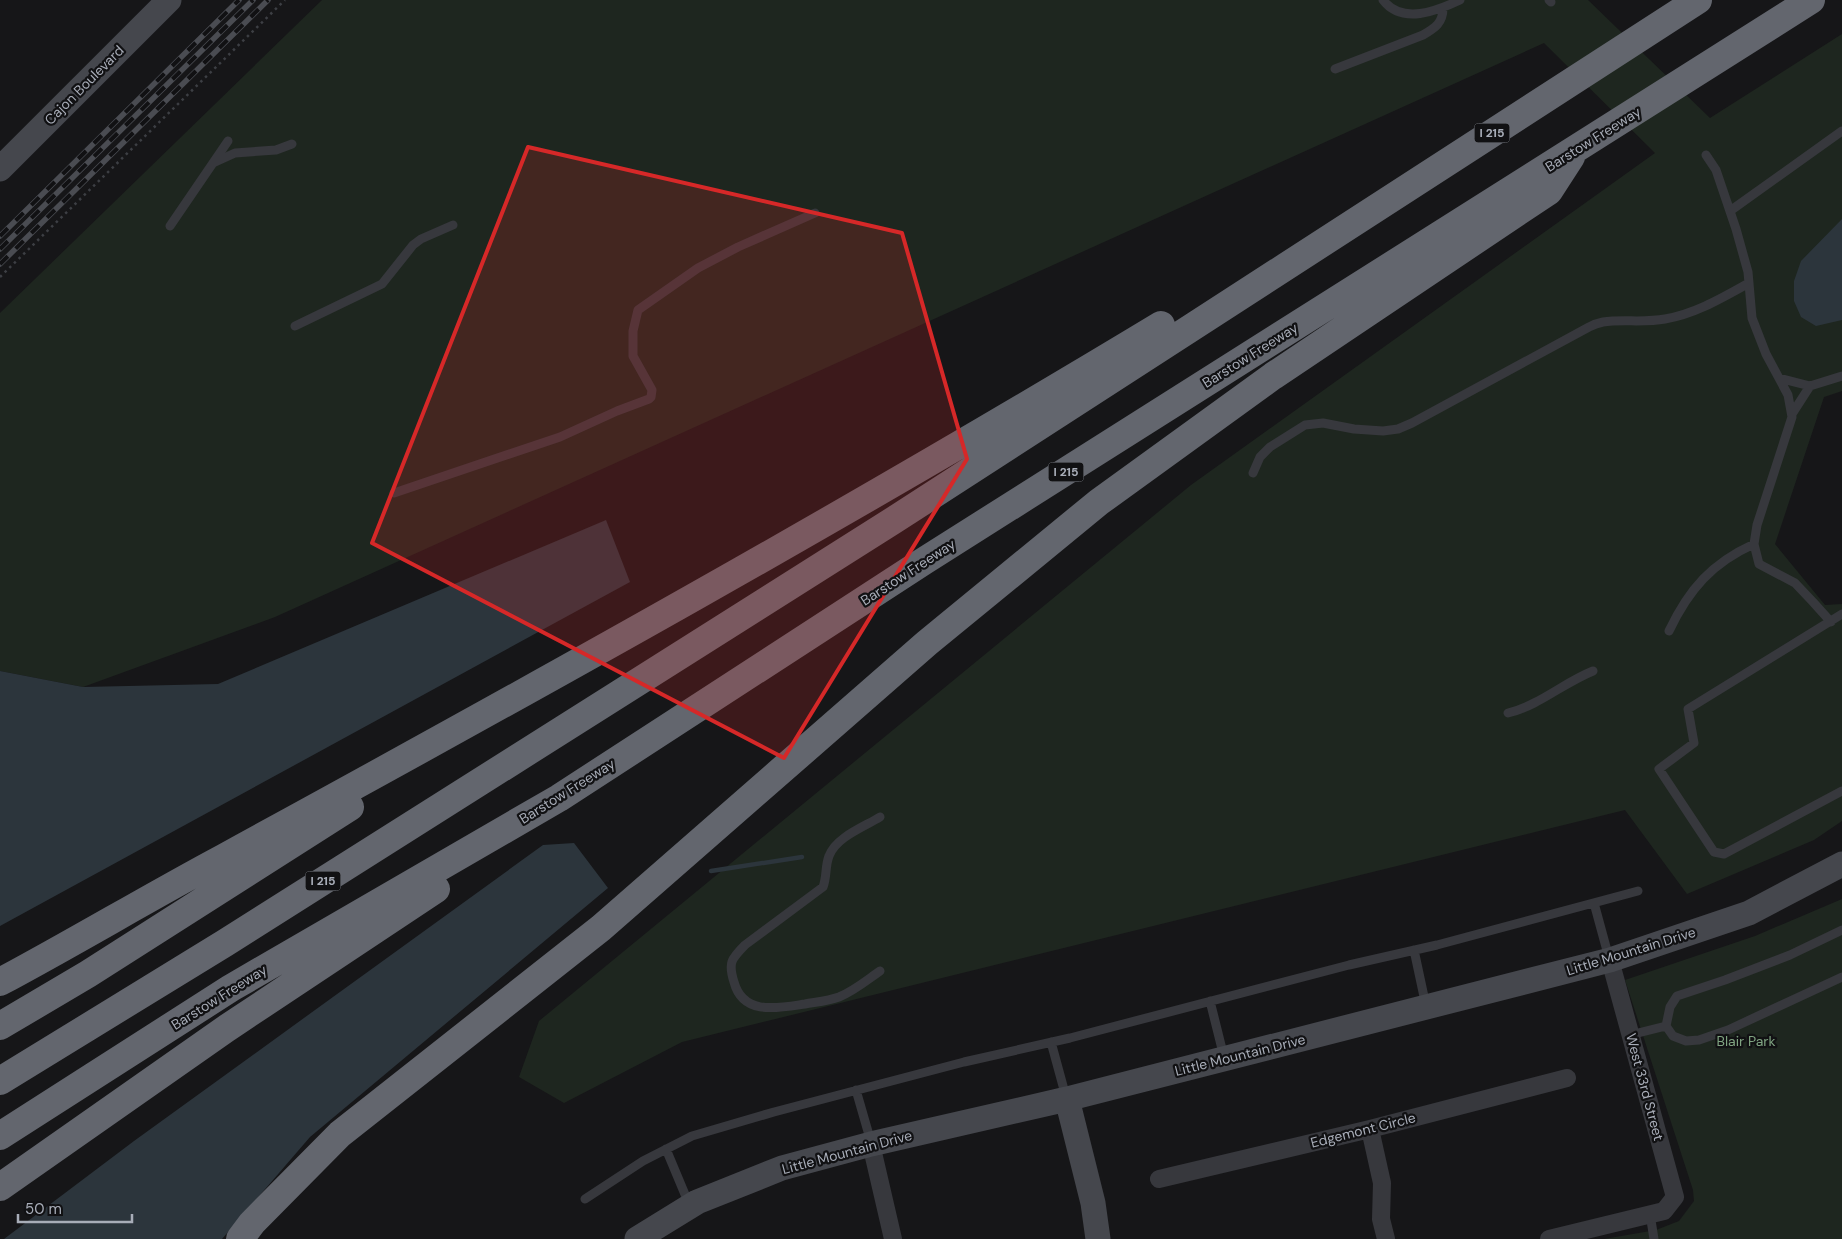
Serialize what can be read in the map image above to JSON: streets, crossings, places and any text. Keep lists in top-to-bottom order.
{
  "streets": {
    "highway": ["I 215", "Barstow Freeway"],
    "main road": ["Cajon Boulevard", "Little Mountain Drive"],
    "street": ["West 33rd Street", "Edgemont Circle"]
  },
  "crossings": [
    ["Little Mountain Drive", "West 33rd Street"]
  ],
  "parks": ["Blair Park"],
  "scale_bar": "50 m"
}
